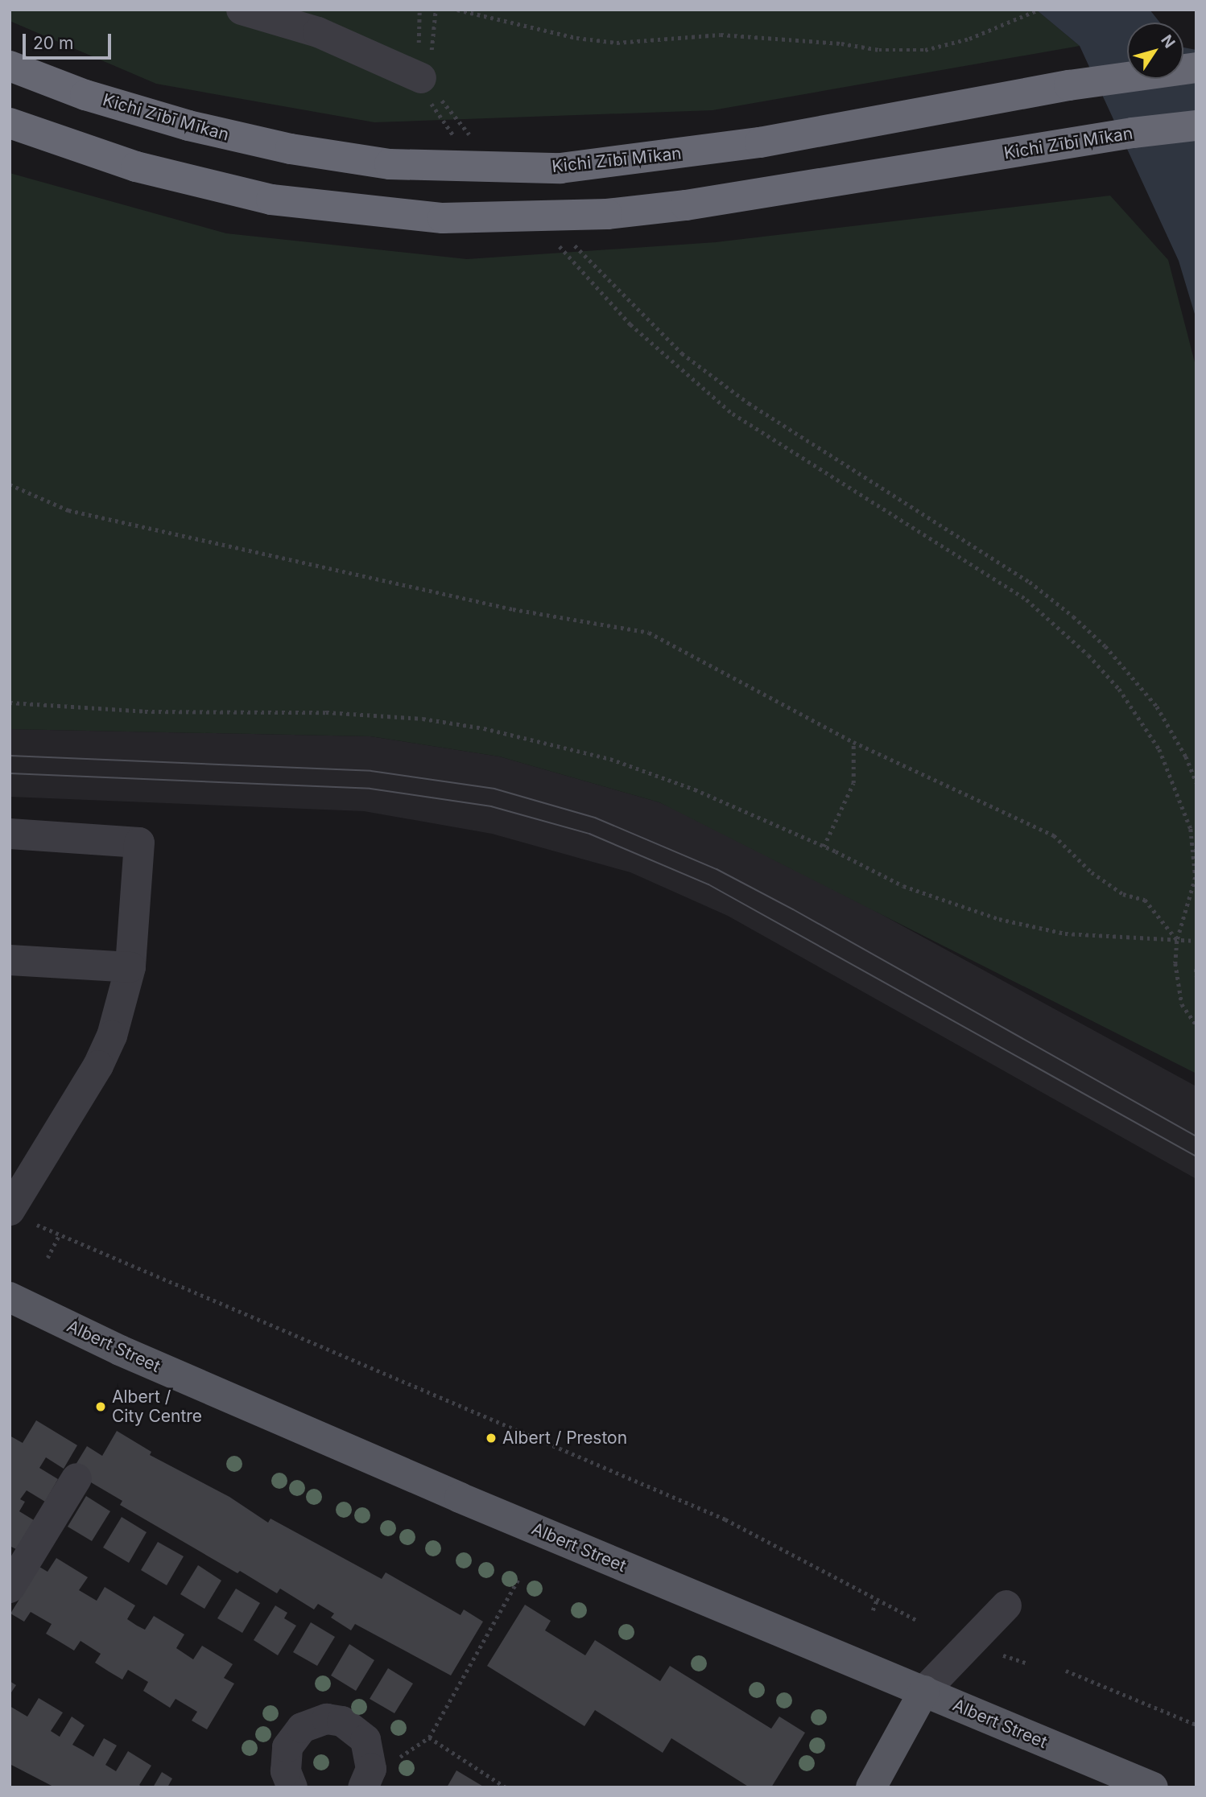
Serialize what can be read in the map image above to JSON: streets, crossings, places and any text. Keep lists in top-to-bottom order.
{
  "streets": {
    "highway": ["Kichi Zībī Mīkan"],
    "main road": ["Albert Street"]
  },
  "places": ["Albert / City Centre", "Albert / Preston"],
  "scale_bar": "20 m",
  "north": "top right"
}
